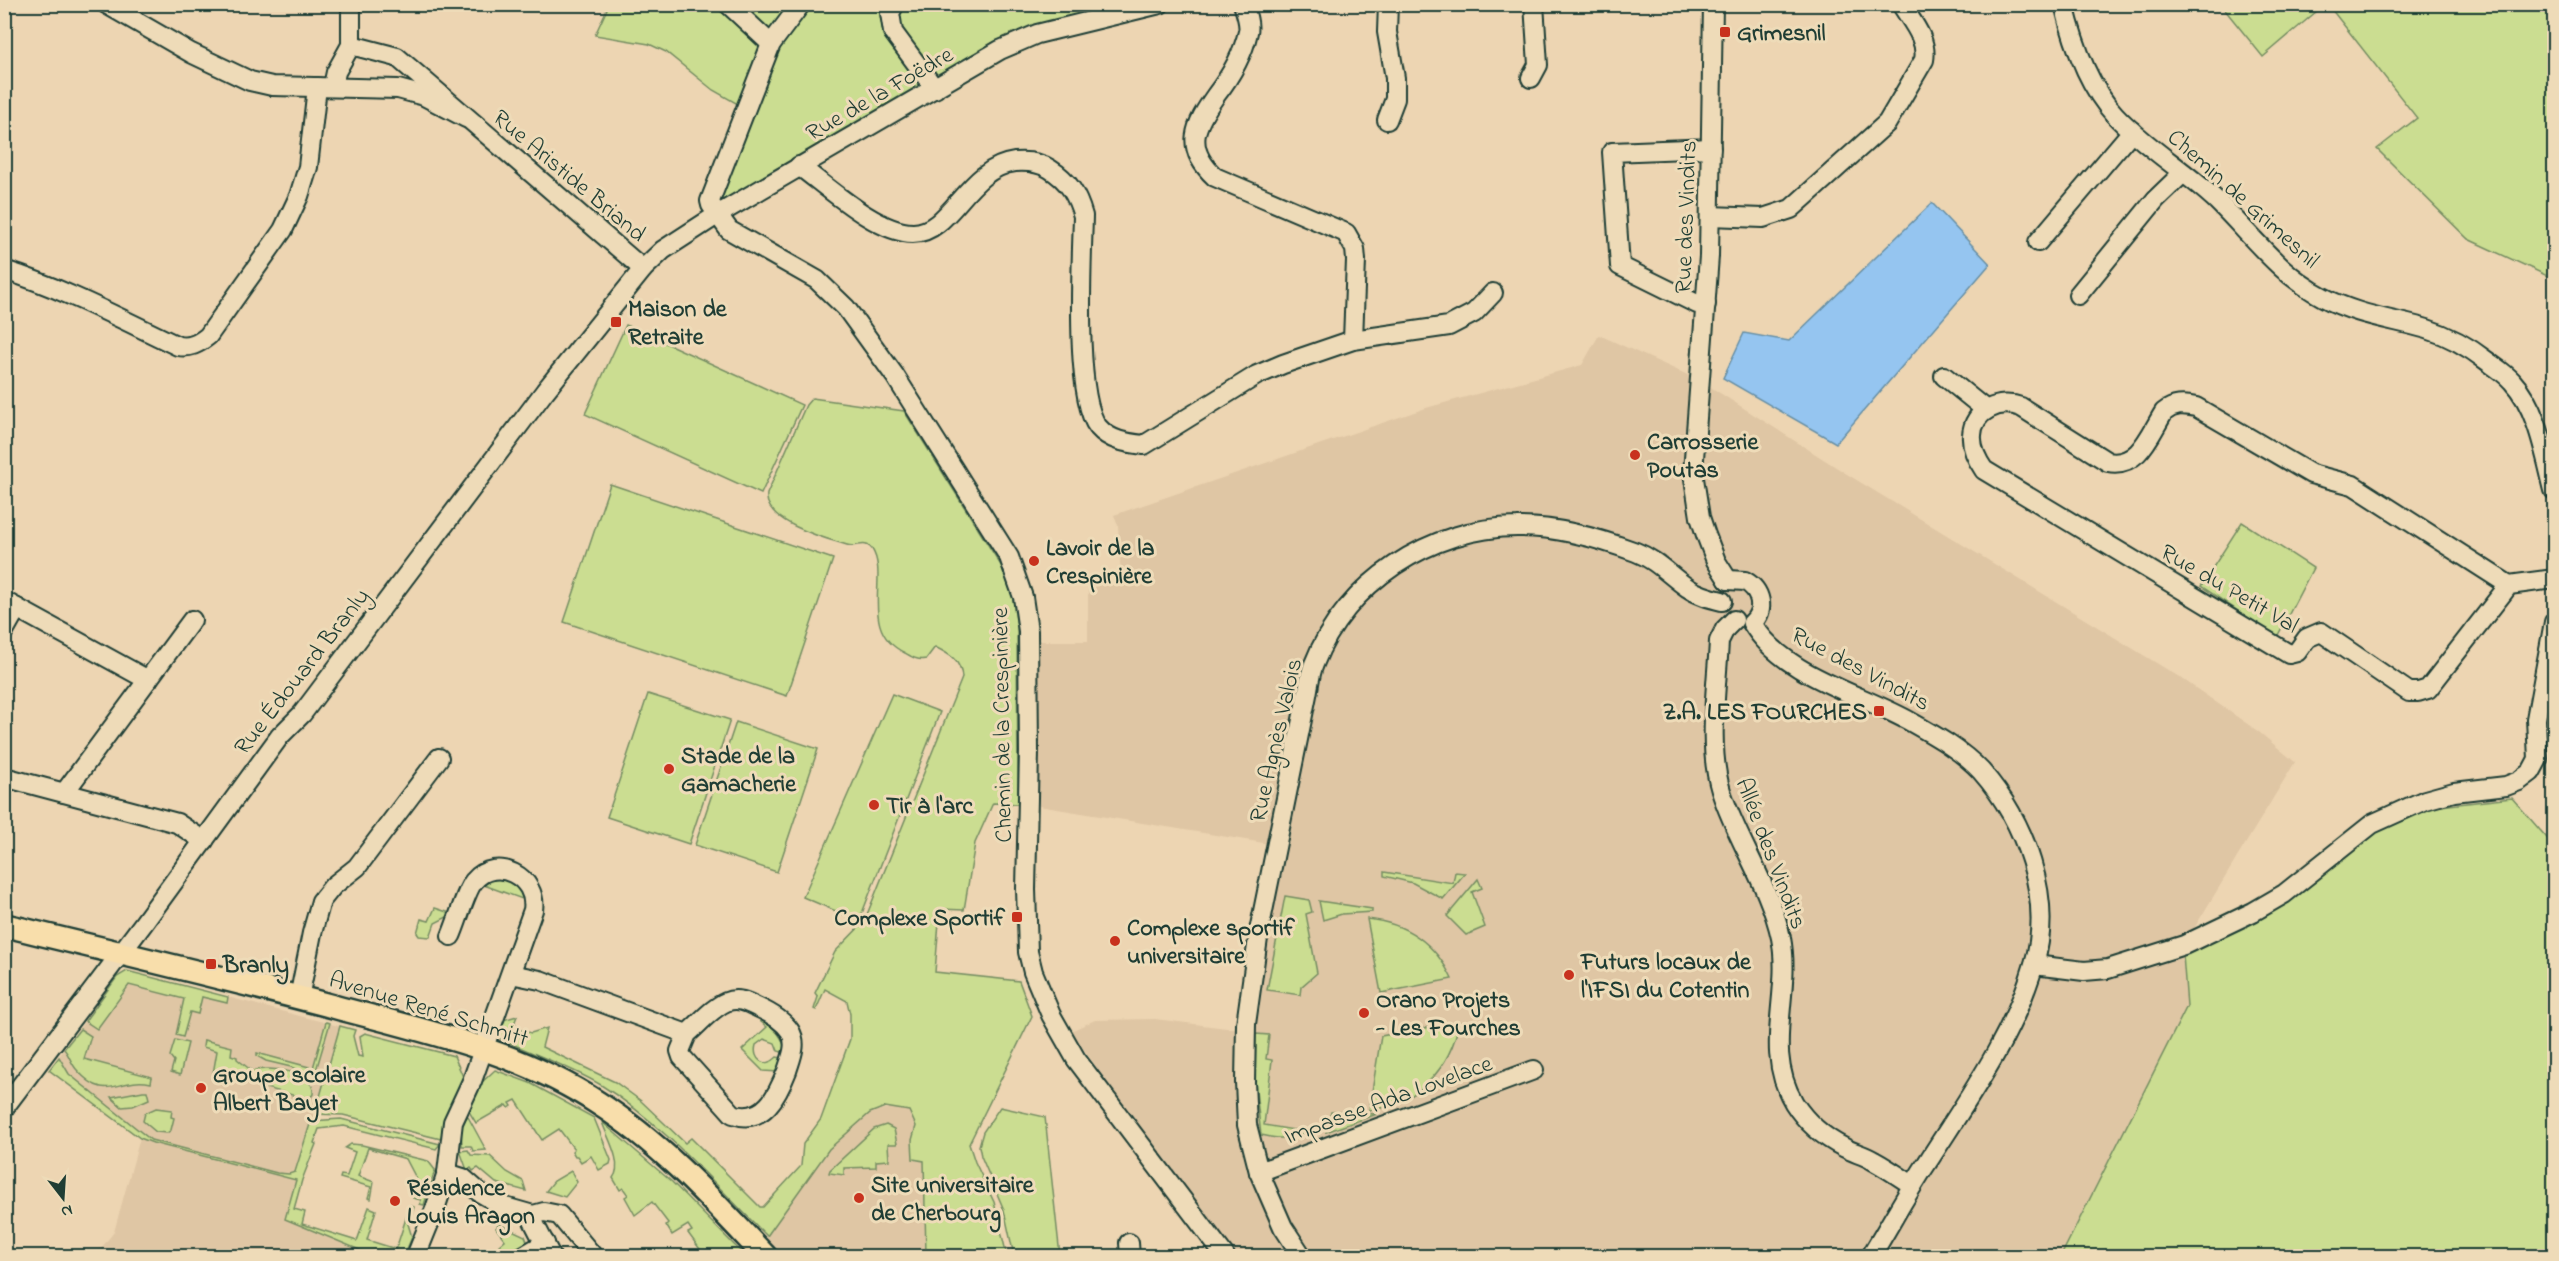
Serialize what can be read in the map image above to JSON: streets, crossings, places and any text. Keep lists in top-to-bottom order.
{
  "streets": {
    "main road": ["Avenue René Schmitt"],
    "street": [
      "Rue de la Foëdre",
      "Rue Aristide Briand",
      "Chemin de Grimesnil",
      "Rue des Vindits",
      "Rue du Petit Val",
      "Rue Édouard Branly",
      "Chemin de la Crespinière",
      "Rue Agnès Valois",
      "Allée des Vindits",
      "Impasse Ada Lovelace"
    ]
  },
  "crossings": [
    ["Rue de la Foëdre", "Rue Aristide Briand"],
    ["Rue de la Foëdre", "Rue Édouard Branly"],
    ["Rue de la Foëdre", "Chemin de la Crespinière"],
    ["Rue Aristide Briand", "Rue Édouard Branly"],
    ["Rue des Vindits", "Rue Agnès Valois"],
    ["Rue des Vindits", "Allée des Vindits"],
    ["Rue Édouard Branly", "Avenue René Schmitt"],
    ["Rue Agnès Valois", "Allée des Vindits"],
    ["Rue Agnès Valois", "Impasse Ada Lovelace"]
  ],
  "places": {
    "transit": [
      "Grimesnil",
      "Maison de Retraite",
      "Z.A. LES FOURCHES",
      "Complexe Sportif",
      "Branly"
    ],
    "other": [
      "Carrosserie Poutas",
      "Lavoir de la Crespinière",
      "Stade de la Gamacherie",
      "Tir à l'arc",
      "Complexe sportif universitaire",
      "Futurs locaux de l'IFSI du Cotentin",
      "Orano Projets - Les Fourches",
      "Groupe scolaire Albert Bayet",
      "Site universitaire de Cherbourg",
      "Résidence Louis Aragon"
    ]
  },
  "north": "bottom"
}
